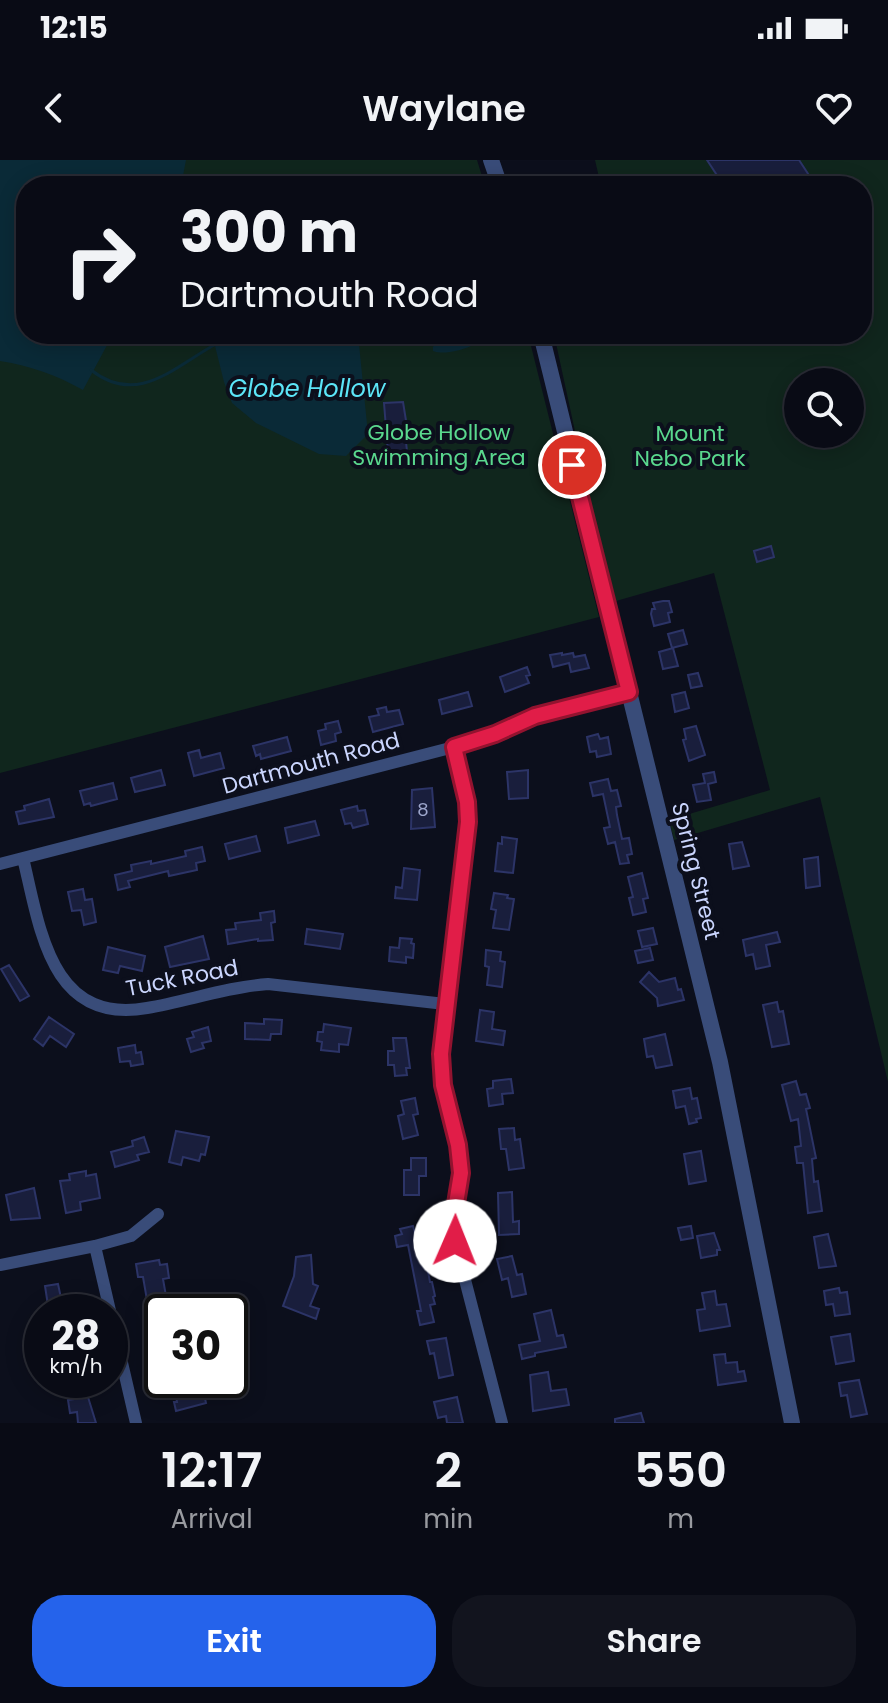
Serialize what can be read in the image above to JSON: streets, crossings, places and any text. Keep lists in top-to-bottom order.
{
  "streets": {
    "street": ["Dartmouth Road", "Spring Street", "Tuck Road"]
  },
  "crossings": [
    ["Dartmouth Road", "Spring Street"],
    ["Dartmouth Road", "Tuck Road"]
  ],
  "water": ["Globe Hollow"],
  "parks": ["Globe Hollow Swimming Area", "Mount Nebo Park"],
  "house_numbers": ["8"],
  "page": {
    "status": "12:15",
    "header": "Waylane",
    "turn": ["300 m", "Dartmouth Road"],
    "speed": "28 km/h",
    "limit": "30",
    "eta": [
      "12:17",
      "Arrival",
      "2",
      "min",
      "550",
      "m"
    ],
    "buttons": ["Exit", "Share"]
  }
}
